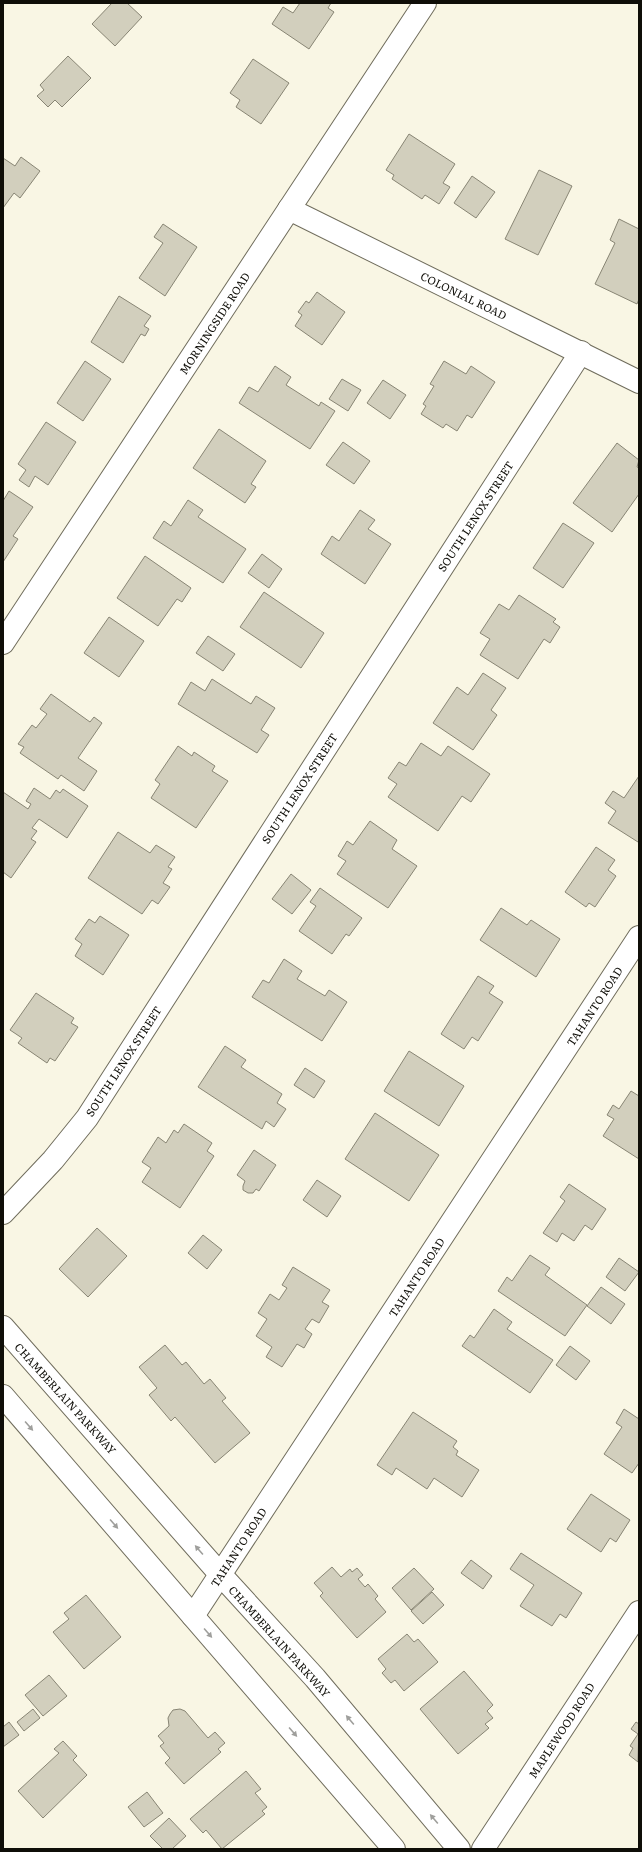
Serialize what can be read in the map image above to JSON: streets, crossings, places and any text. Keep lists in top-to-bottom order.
{
  "streets": {
    "street": [
      "COLONIAL ROAD",
      "MORNINGSIDE ROAD",
      "SOUTH LENOX STREET",
      "TAHANTO ROAD",
      "CHAMBERLAIN PARKWAY",
      "MAPLEWOOD ROAD"
    ]
  },
  "crossings": [
    ["COLONIAL ROAD", "MORNINGSIDE ROAD"],
    ["COLONIAL ROAD", "SOUTH LENOX STREET"],
    ["TAHANTO ROAD", "CHAMBERLAIN PARKWAY"]
  ]
}
